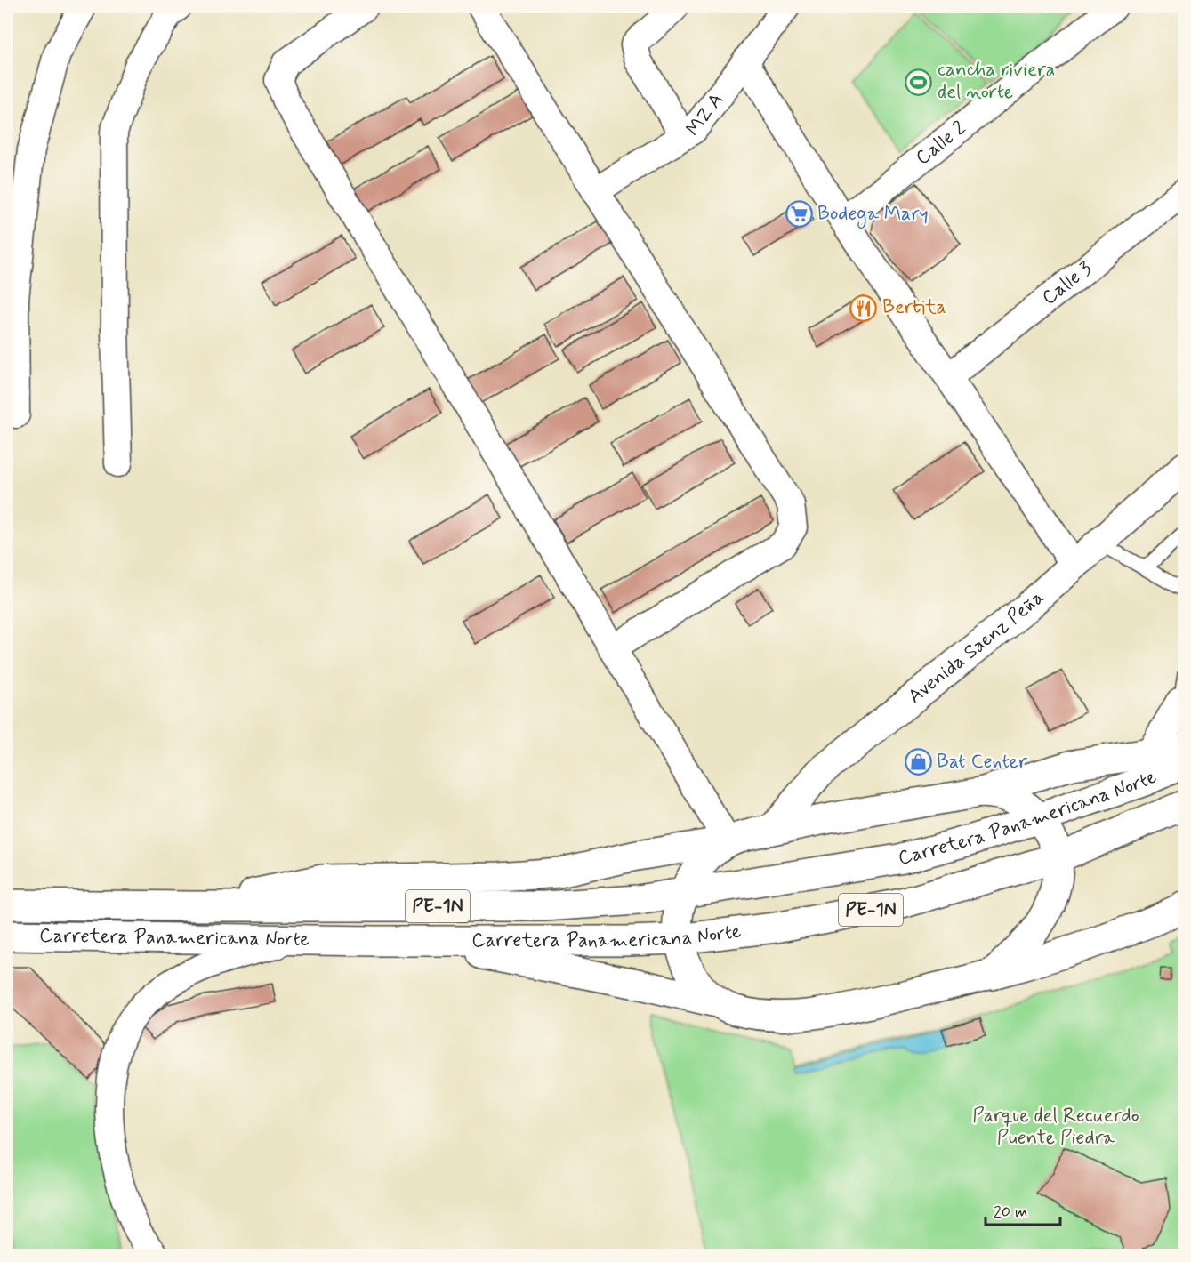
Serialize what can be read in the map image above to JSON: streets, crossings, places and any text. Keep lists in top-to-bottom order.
{
  "streets": {
    "main road": ["Avenida Saenz Peña", "Carretera Panamericana Norte", "PE-1N"],
    "street": ["MZ A", "Calle 2", "Calle 3"]
  },
  "parks": ["Parque del Recuerdo Puente Piedra"],
  "places": {
    "sports": ["cancha riviera del norte"],
    "supermarket": ["Bodega Mary"],
    "restaurant": ["Bertita"],
    "shop": ["Bat Center"]
  },
  "scale_bar": "20 m"
}
